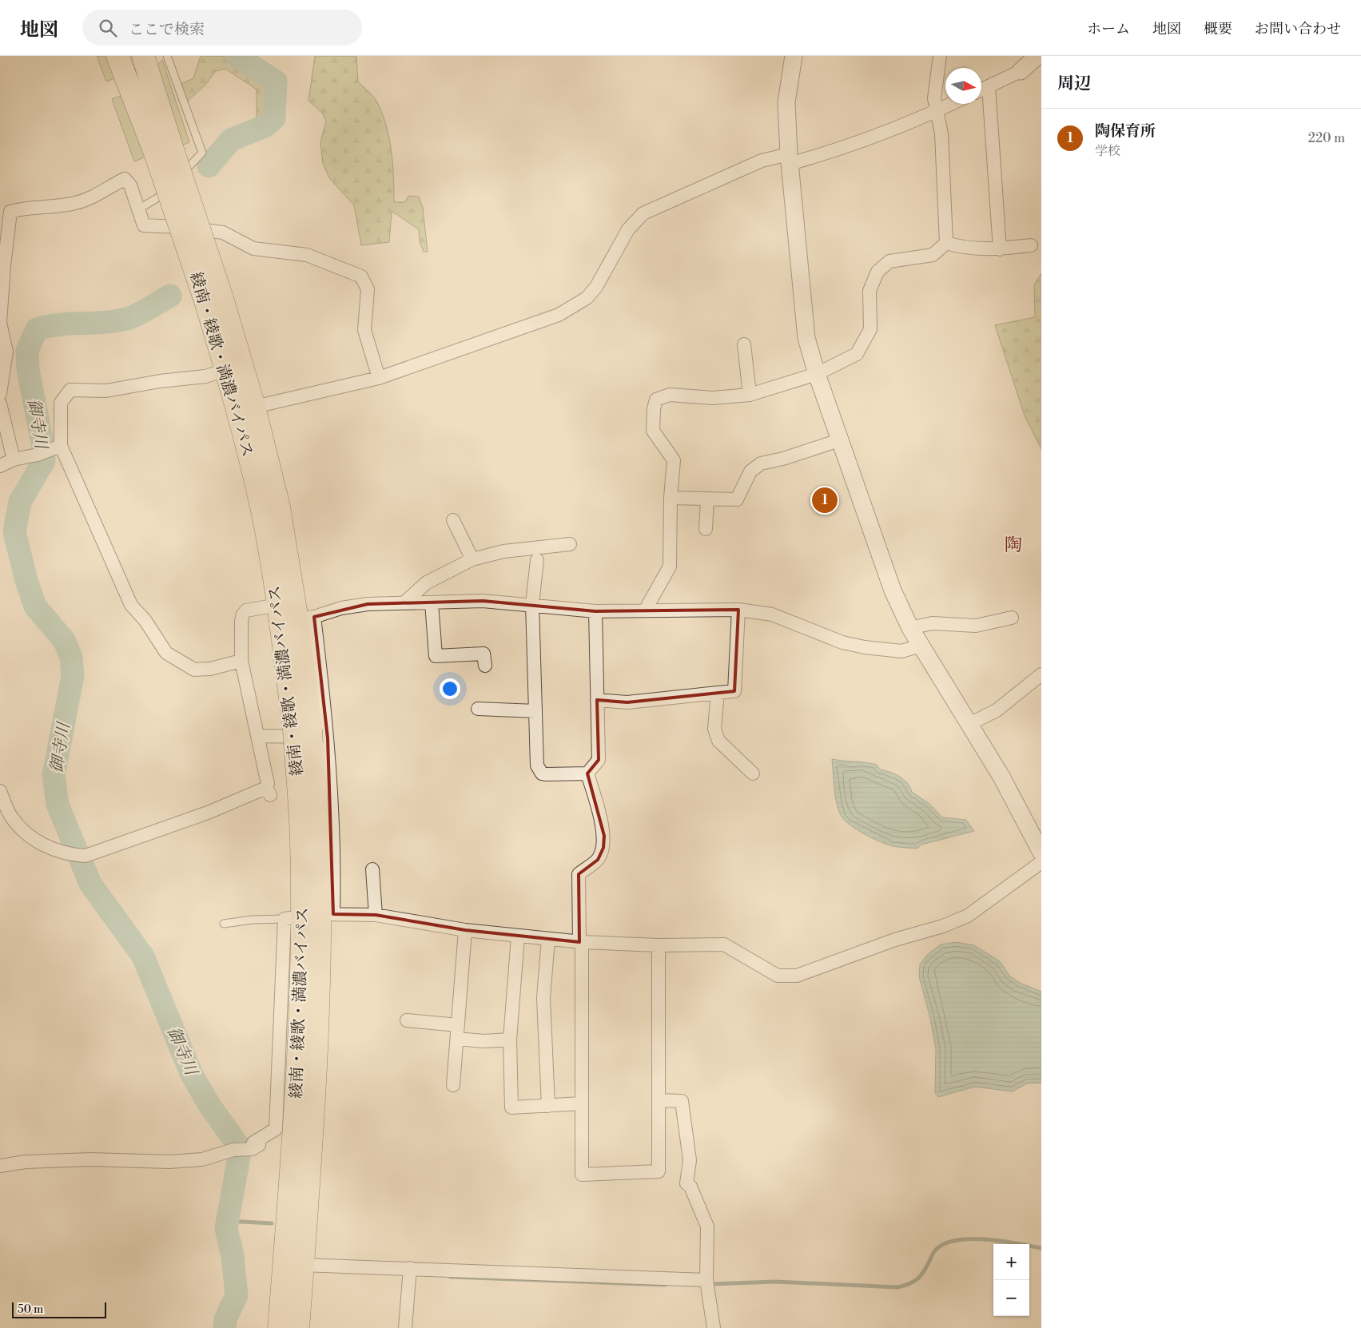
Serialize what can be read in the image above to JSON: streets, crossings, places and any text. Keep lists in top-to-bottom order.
{
  "streets": {
    "highway": ["綾南・綾歌・満濃バイパス"]
  },
  "districts": ["陶"],
  "water": ["御寺川"],
  "scale_bar": "50 m",
  "north": "right",
  "page": {
    "header": "地図",
    "search": "ここで検索",
    "nav": [
      "ホーム",
      "地図",
      "概要",
      "お問い合わせ"
    ],
    "heading": "周辺",
    "list": [
      {
        "mark": "1",
        "name": "陶保育所",
        "note": "学校",
        "value": "220 m"
      }
    ],
    "pins": "1",
    "map_buttons": ["+", "−"],
    "scale": "50 m"
  }
}
